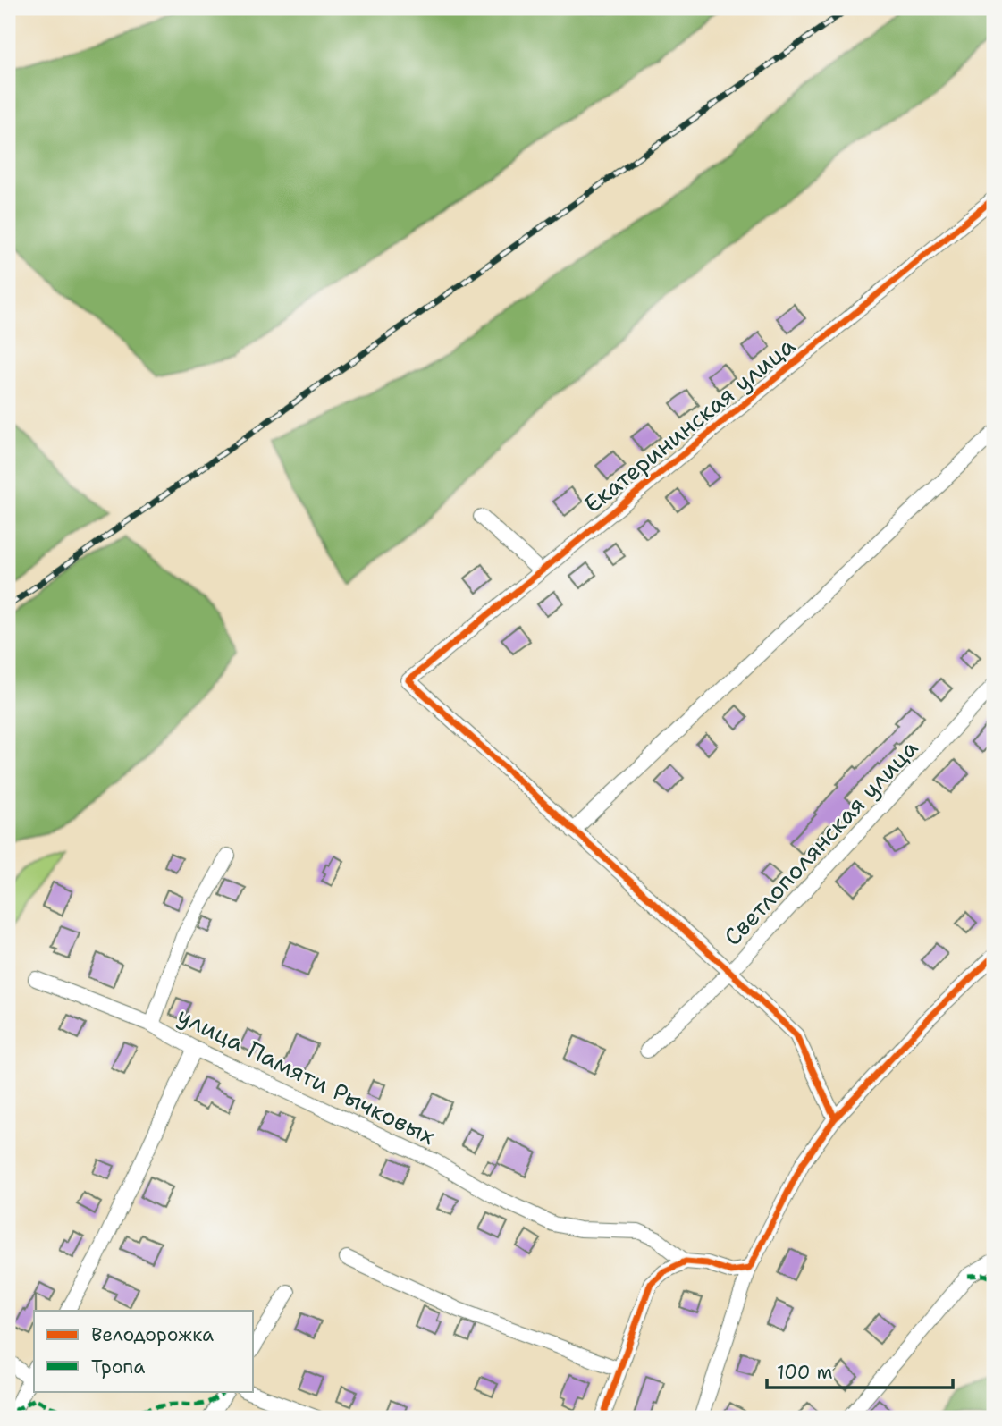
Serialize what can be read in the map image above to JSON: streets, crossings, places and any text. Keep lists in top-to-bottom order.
{
  "streets": {
    "street": ["Екатерининская улица", "Светлополянская улица", "улица Памяти Рычковых"]
  },
  "legend": ["Велодорожка", "Тропа"],
  "scale_bar": "100 m"
}
